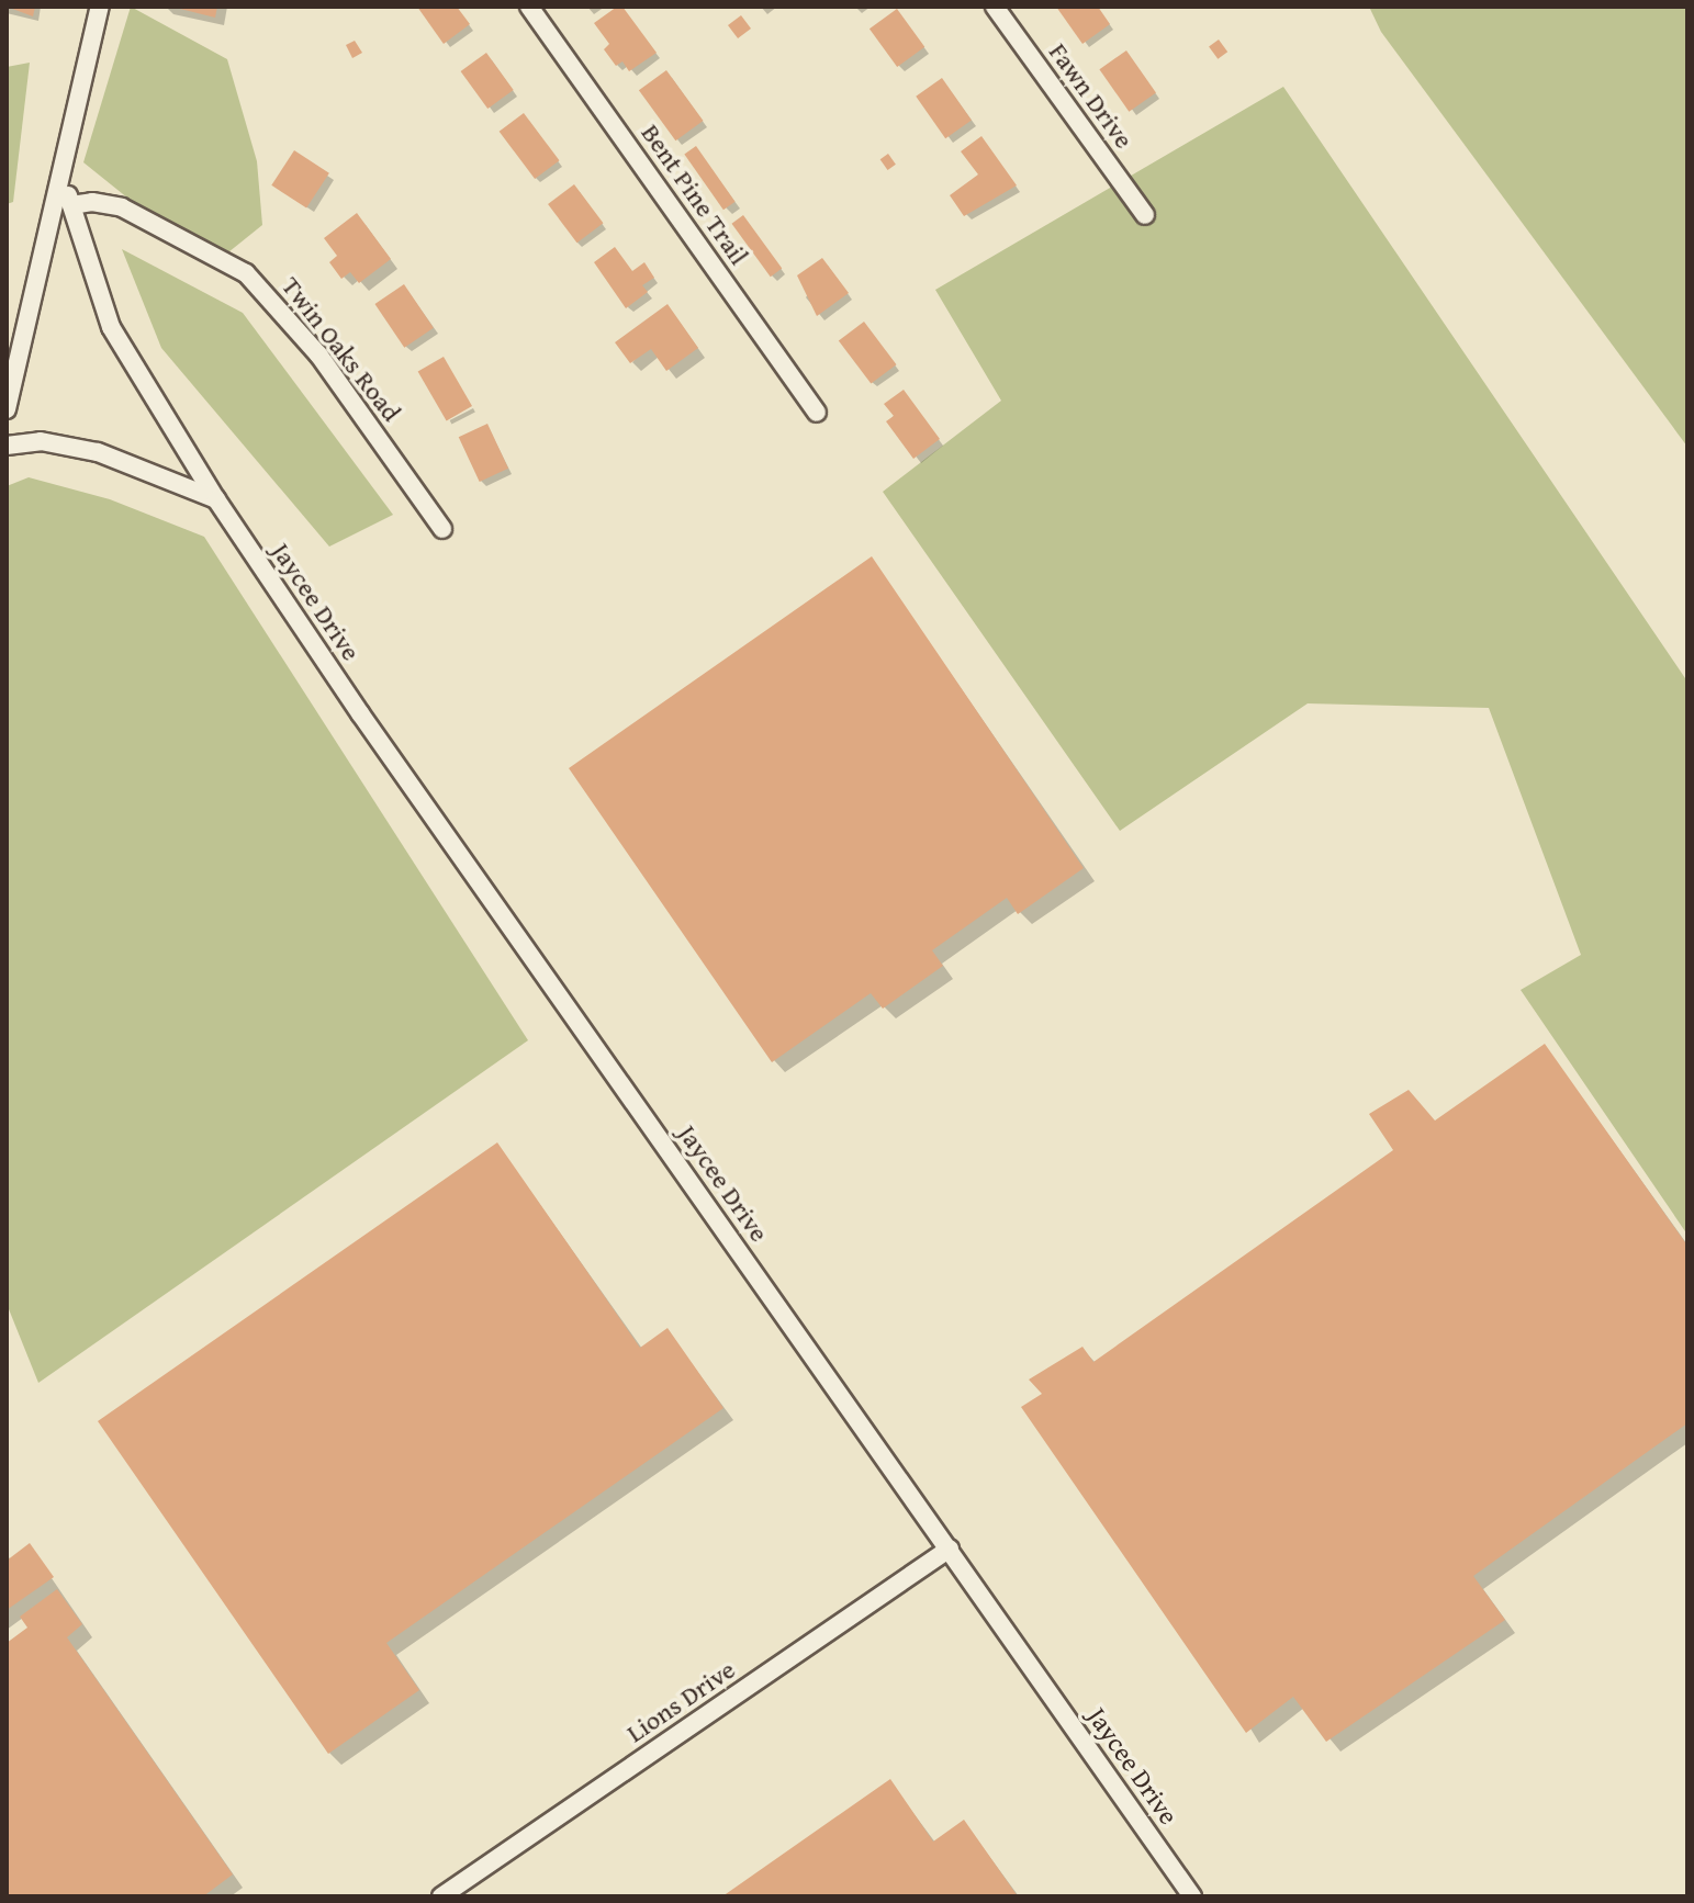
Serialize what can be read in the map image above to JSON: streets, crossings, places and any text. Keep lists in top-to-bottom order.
{
  "streets": {
    "street": [
      "Fawn Drive",
      "Bent Pine Trail",
      "Twin Oaks Road",
      "Jaycee Drive",
      "Lions Drive"
    ]
  },
  "crossings": [
    ["Twin Oaks Road", "Jaycee Drive"],
    ["Jaycee Drive", "Lions Drive"]
  ]
}
